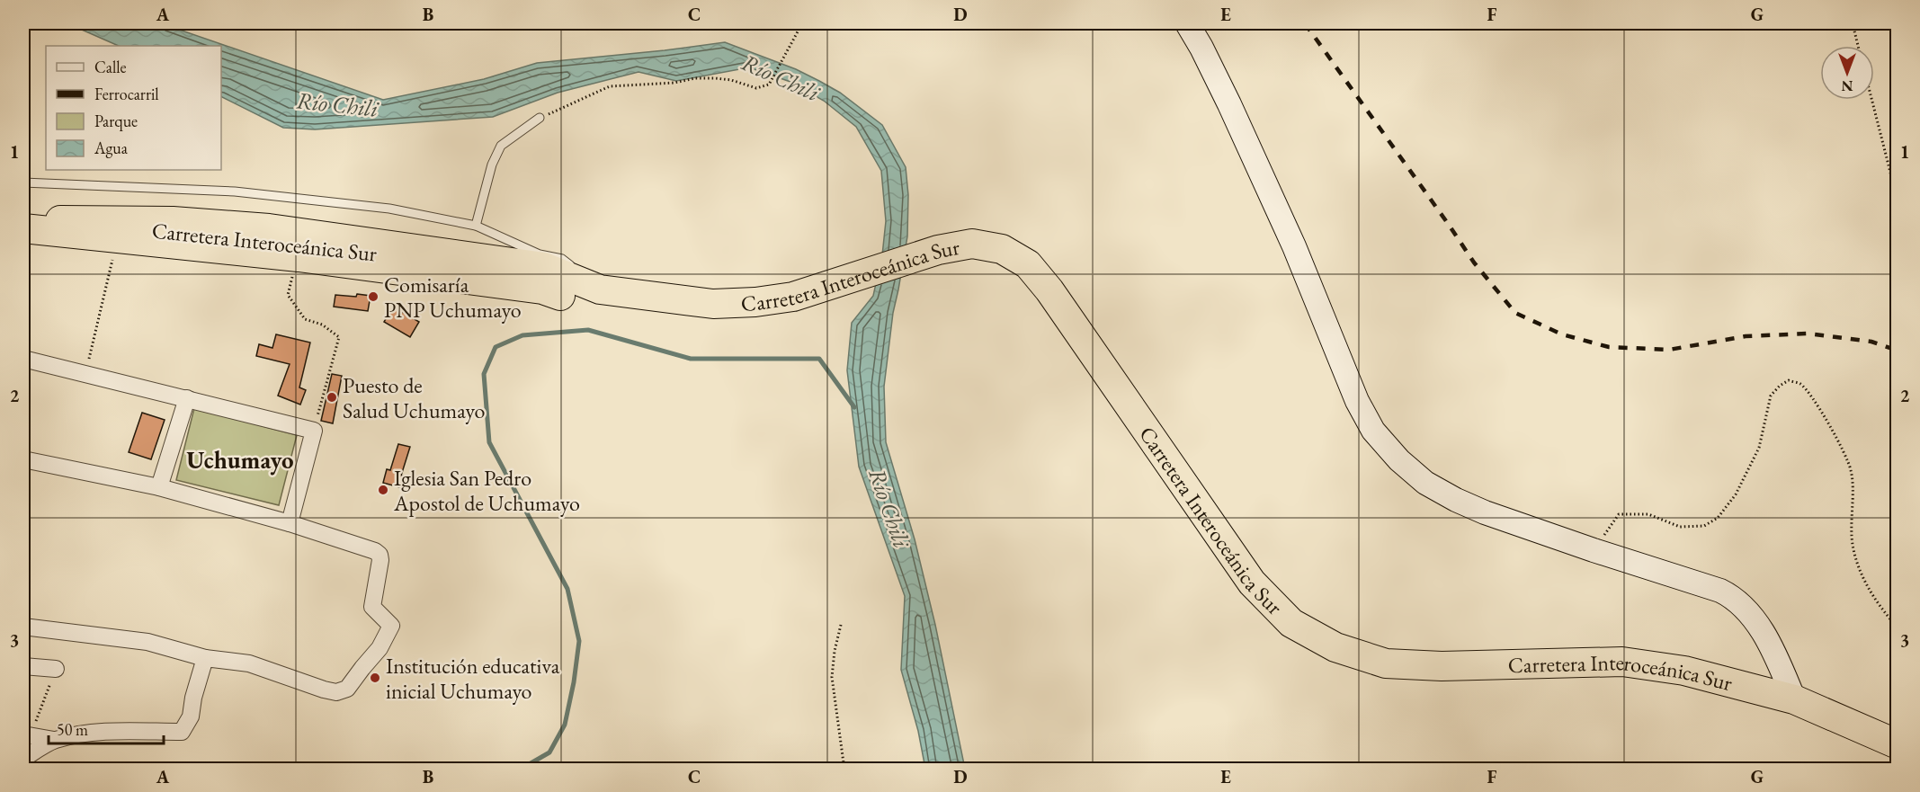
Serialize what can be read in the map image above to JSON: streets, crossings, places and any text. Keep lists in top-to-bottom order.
{
  "streets": {
    "highway": ["Carretera Interoceánica Sur"]
  },
  "districts": ["Uchumayo"],
  "water": ["Río Chili"],
  "places": [
    "Comisaría PNP Uchumayo",
    "Puesto de Salud Uchumayo",
    "Iglesia San Pedro Apostol de Uchumayo",
    "Institución educativa inicial Uchumayo"
  ],
  "legend": [
    "Calle",
    "Ferrocarril",
    "Parque",
    "Agua"
  ],
  "scale_bar": "50 m",
  "north": "bottom",
  "grid": {
    "columns": [
      "A",
      "B",
      "C",
      "D",
      "E",
      "F",
      "G"
    ],
    "rows": ["1", "2", "3"]
  }
}
